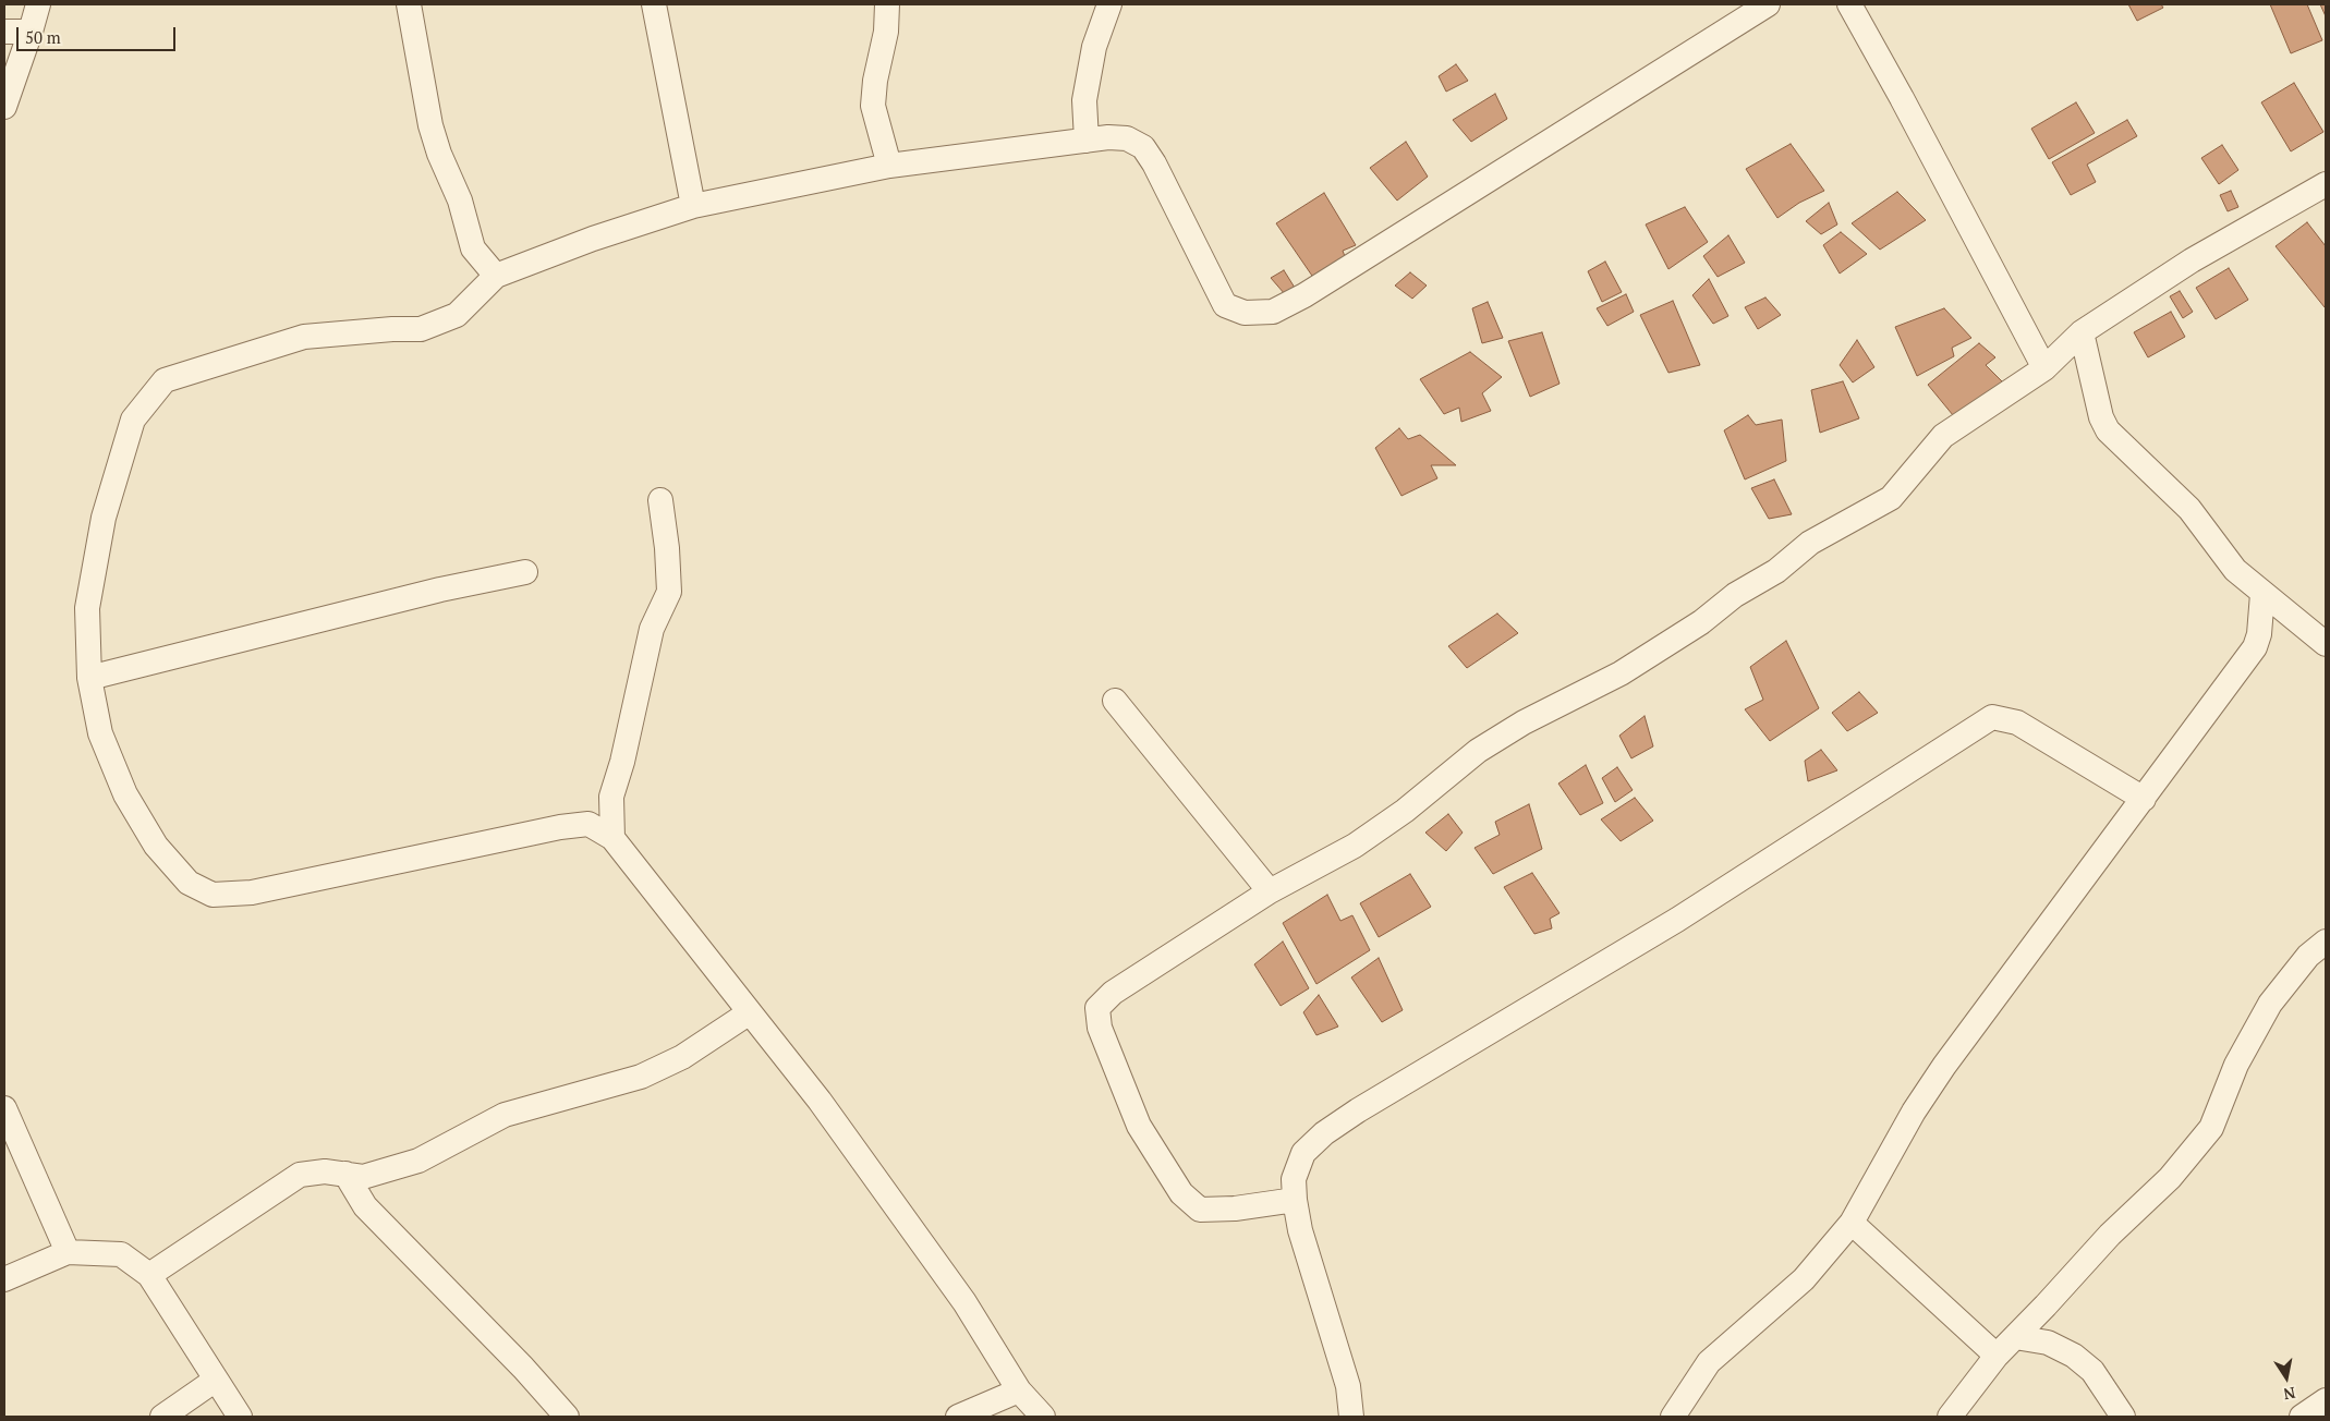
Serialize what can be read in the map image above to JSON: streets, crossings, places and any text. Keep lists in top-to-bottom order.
{
  "scale_bar": "50 m",
  "north": "bottom"
}
